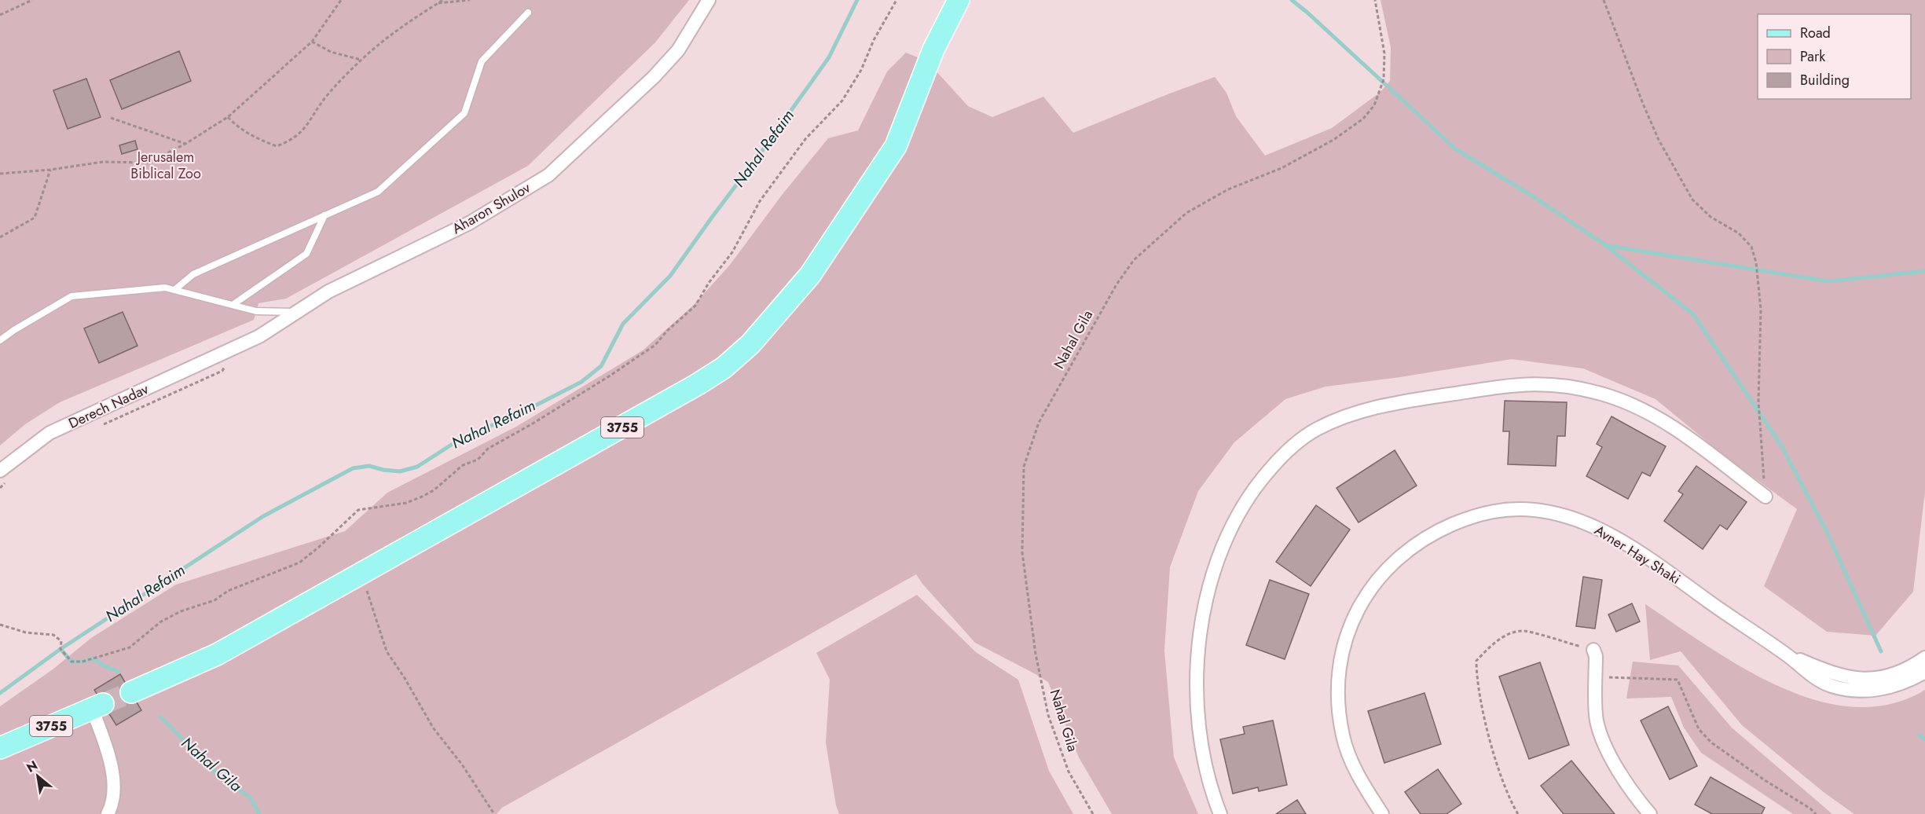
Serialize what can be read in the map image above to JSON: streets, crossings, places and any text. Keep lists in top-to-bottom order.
{
  "streets": {
    "main road": ["3755"],
    "street": ["Aharon Shulov", "Derech Nadav", "Avner Hay Shaki"],
    "path": ["Nahal Gila"]
  },
  "crossings": [
    ["Aharon Shulov", "Derech Nadav"]
  ],
  "water": ["Nahal Refaim", "Nahal Gila"],
  "parks": ["Jerusalem Biblical Zoo"],
  "legend": ["Road", "Park", "Building"],
  "north": "top left"
}
